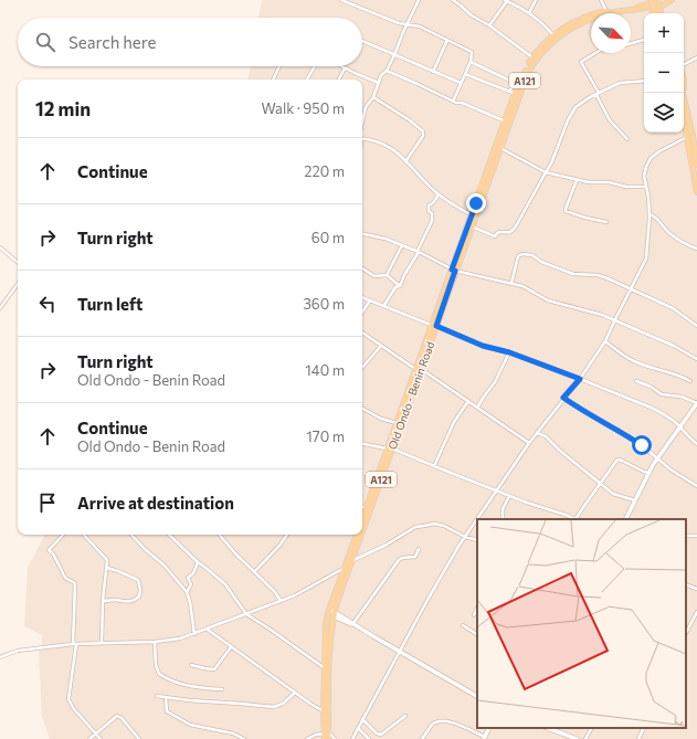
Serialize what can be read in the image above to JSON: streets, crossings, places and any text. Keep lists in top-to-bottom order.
{
  "streets": {
    "main road": ["A121", "Old Ondo - Benin Road"]
  },
  "crossings": [
    ["A121", "Old Ondo - Benin Road"]
  ],
  "north": "bottom right",
  "page": {
    "map_buttons": ["+", "−"],
    "search": "Search here",
    "heading": ["12 min", "Walk · 950 m"],
    "list": [
      ["Continue", "220 m"],
      ["Turn right", "60 m"],
      ["Turn left", "360 m"],
      ["Turn right", "Old Ondo - Benin Road", "140 m"],
      ["Continue", "Old Ondo - Benin Road", "170 m"],
      "Arrive at destination"
    ]
  }
}
